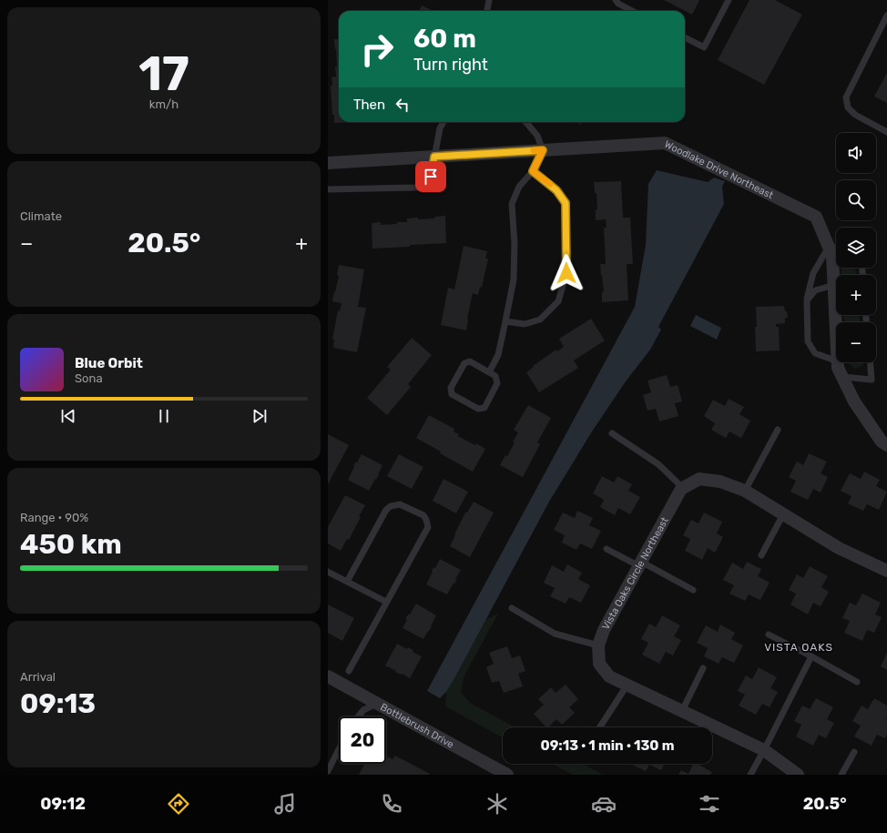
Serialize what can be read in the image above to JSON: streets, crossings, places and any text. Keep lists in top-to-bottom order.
{
  "streets": {
    "street": ["Woodlake Drive Northeast", "Vista Oaks Circle Northeast", "Bottlebrush Drive"]
  },
  "districts": ["VISTA OAKS"],
  "page": {
    "tile": [
      ["17", "km/h"],
      "Climate",
      ["Range · 90%", "450 km"],
      ["Arrival", "09:13"]
    ],
    "turn": ["60 m", "Turn right"],
    "then": "Then",
    "map_buttons": ["+", "−"],
    "heat": ["−", "20.5°", "+"],
    "song": ["Blue Orbit", "Sona"],
    "limit": "20",
    "trip": "09:13 · 1 min · 130 m",
    "tabs": ["09:12", "20.5°"]
  }
}
